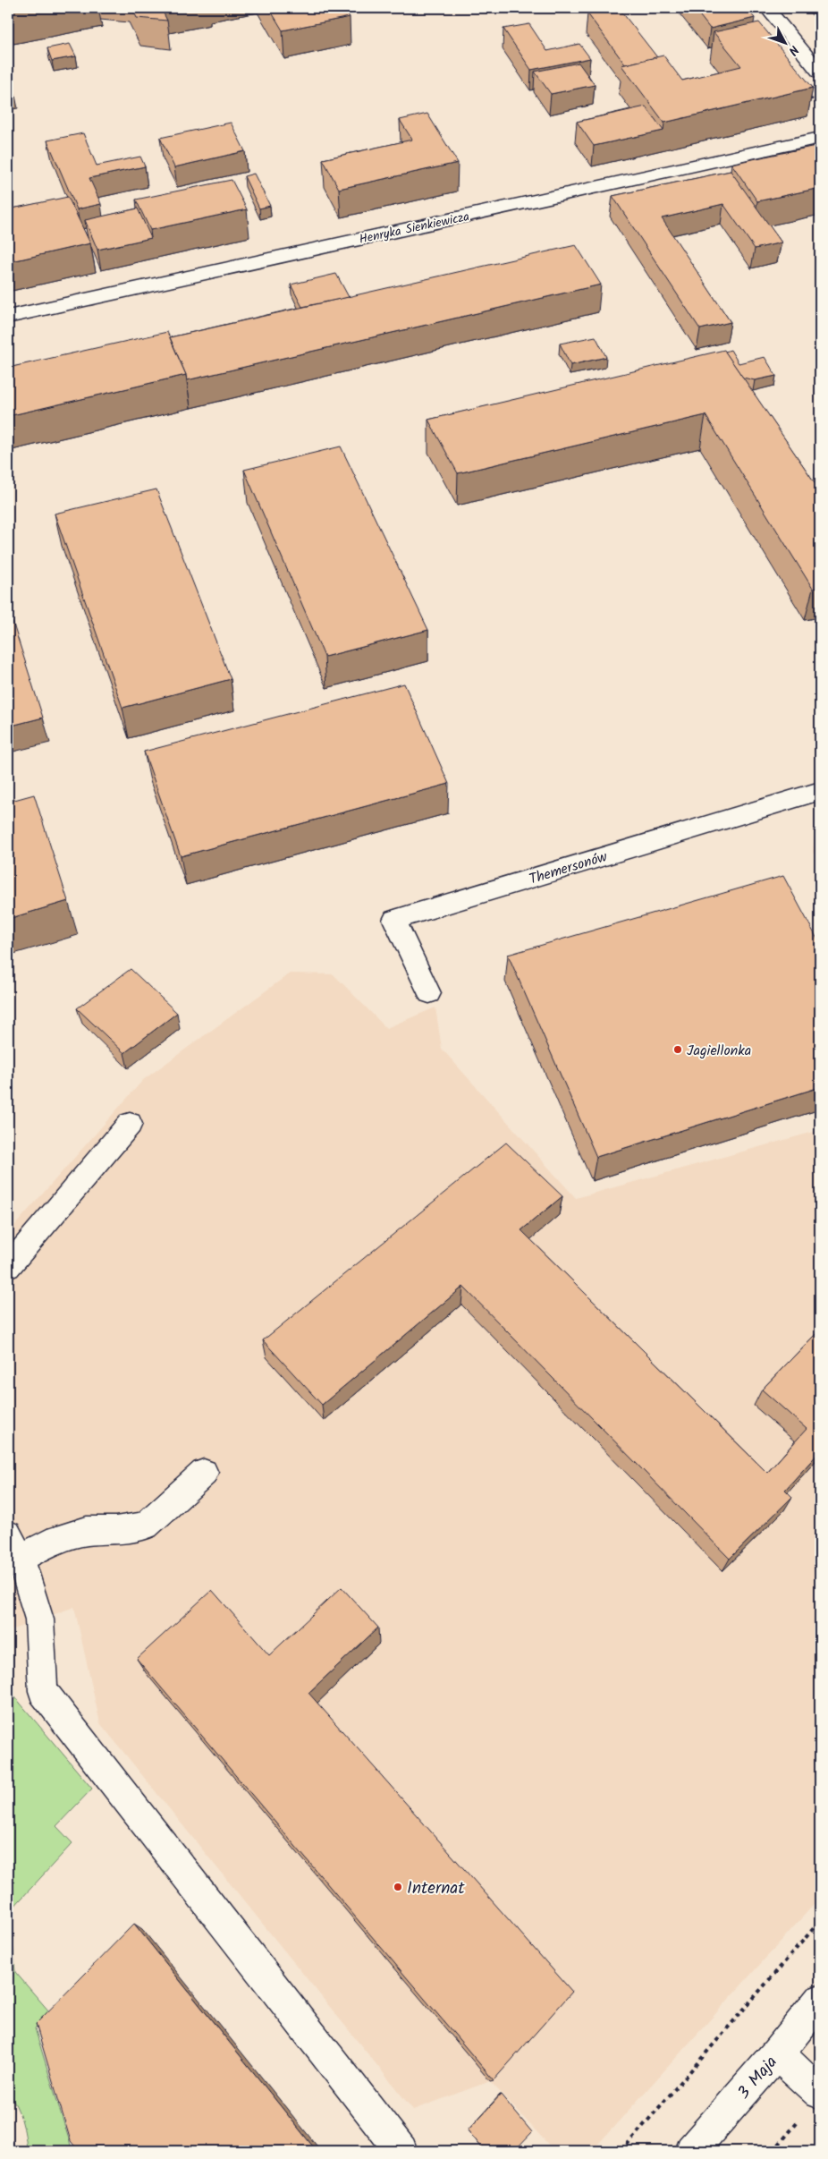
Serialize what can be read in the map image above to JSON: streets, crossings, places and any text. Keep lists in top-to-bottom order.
{
  "streets": {
    "street": ["Henryka Sienkiewicza", "Themersonów", "3 Maja"]
  },
  "places": ["Jagiellonka", "Internat"],
  "north": "bottom right"
}
